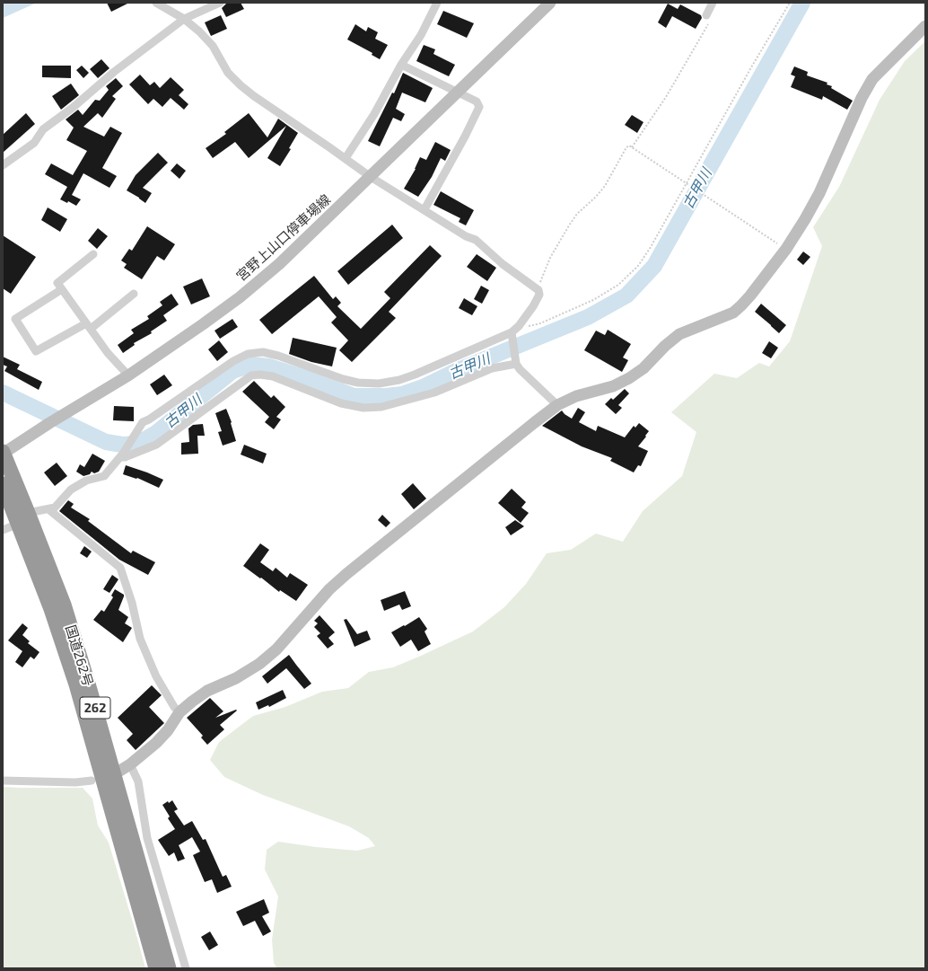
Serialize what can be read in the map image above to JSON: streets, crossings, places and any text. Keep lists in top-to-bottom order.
{
  "streets": {
    "highway": ["国道262号", "262"],
    "street": ["宮野上山口停車場線"]
  },
  "crossings": [
    ["宮野上山口停車場線", "国道262号"]
  ],
  "water": ["古甲川"]
}
